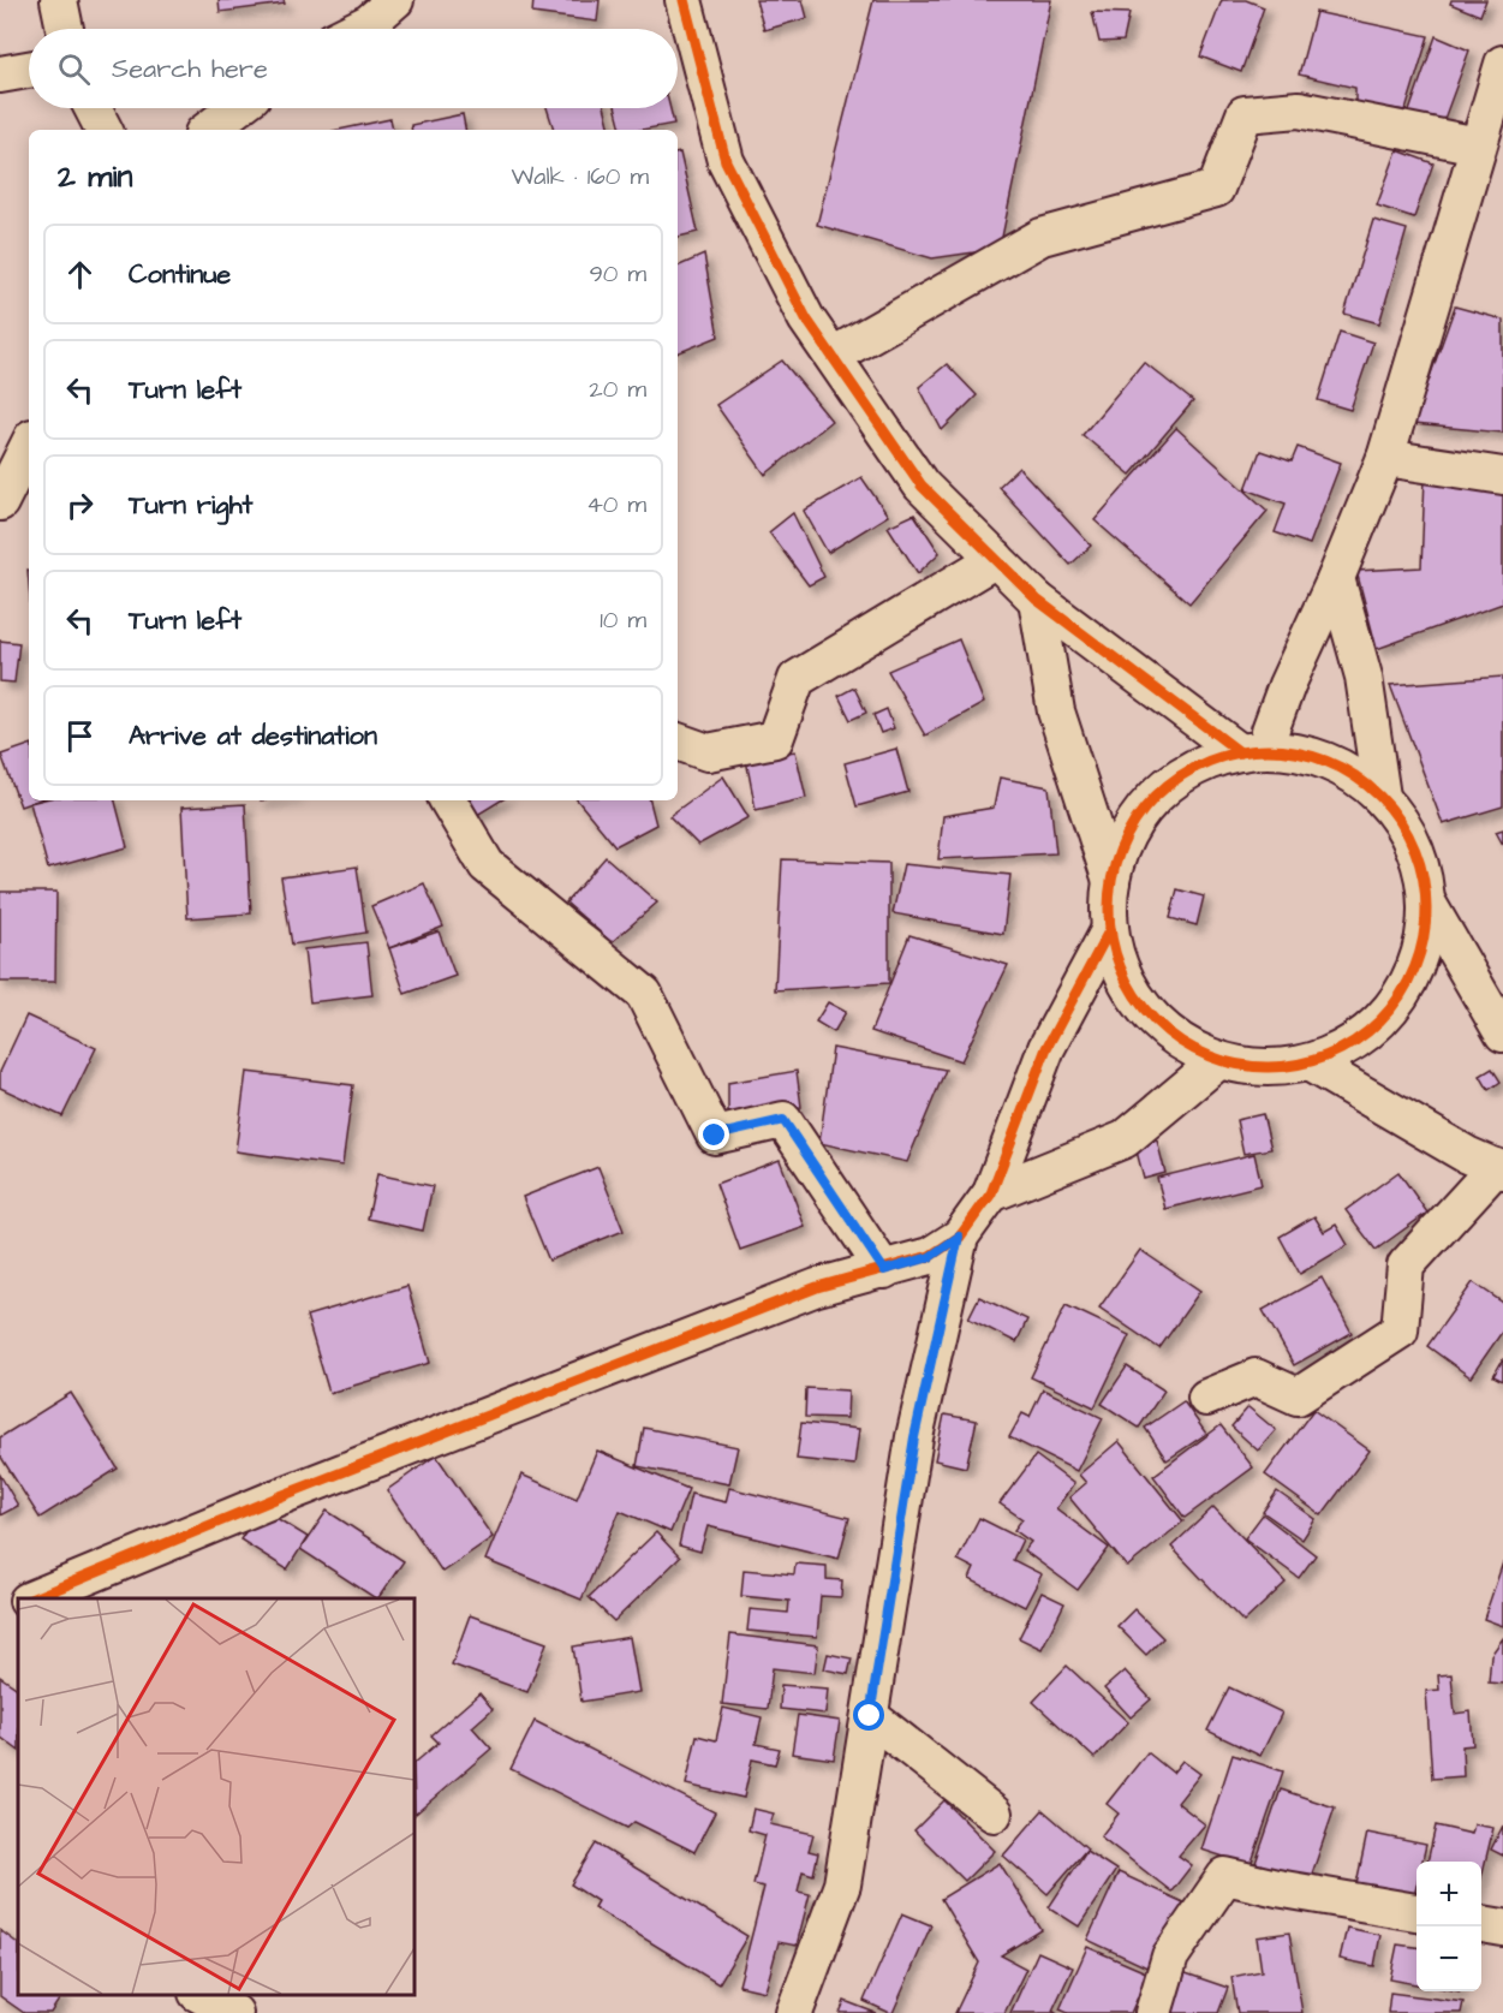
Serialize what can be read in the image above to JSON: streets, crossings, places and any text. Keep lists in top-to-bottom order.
{
  "page": {
    "search": "Search here",
    "heading": ["2 min", "Walk · 160 m"],
    "list": [
      ["Continue", "90 m"],
      ["Turn left", "20 m"],
      ["Turn right", "40 m"],
      ["Turn left", "10 m"],
      "Arrive at destination"
    ],
    "map_buttons": ["+", "−"]
  }
}
